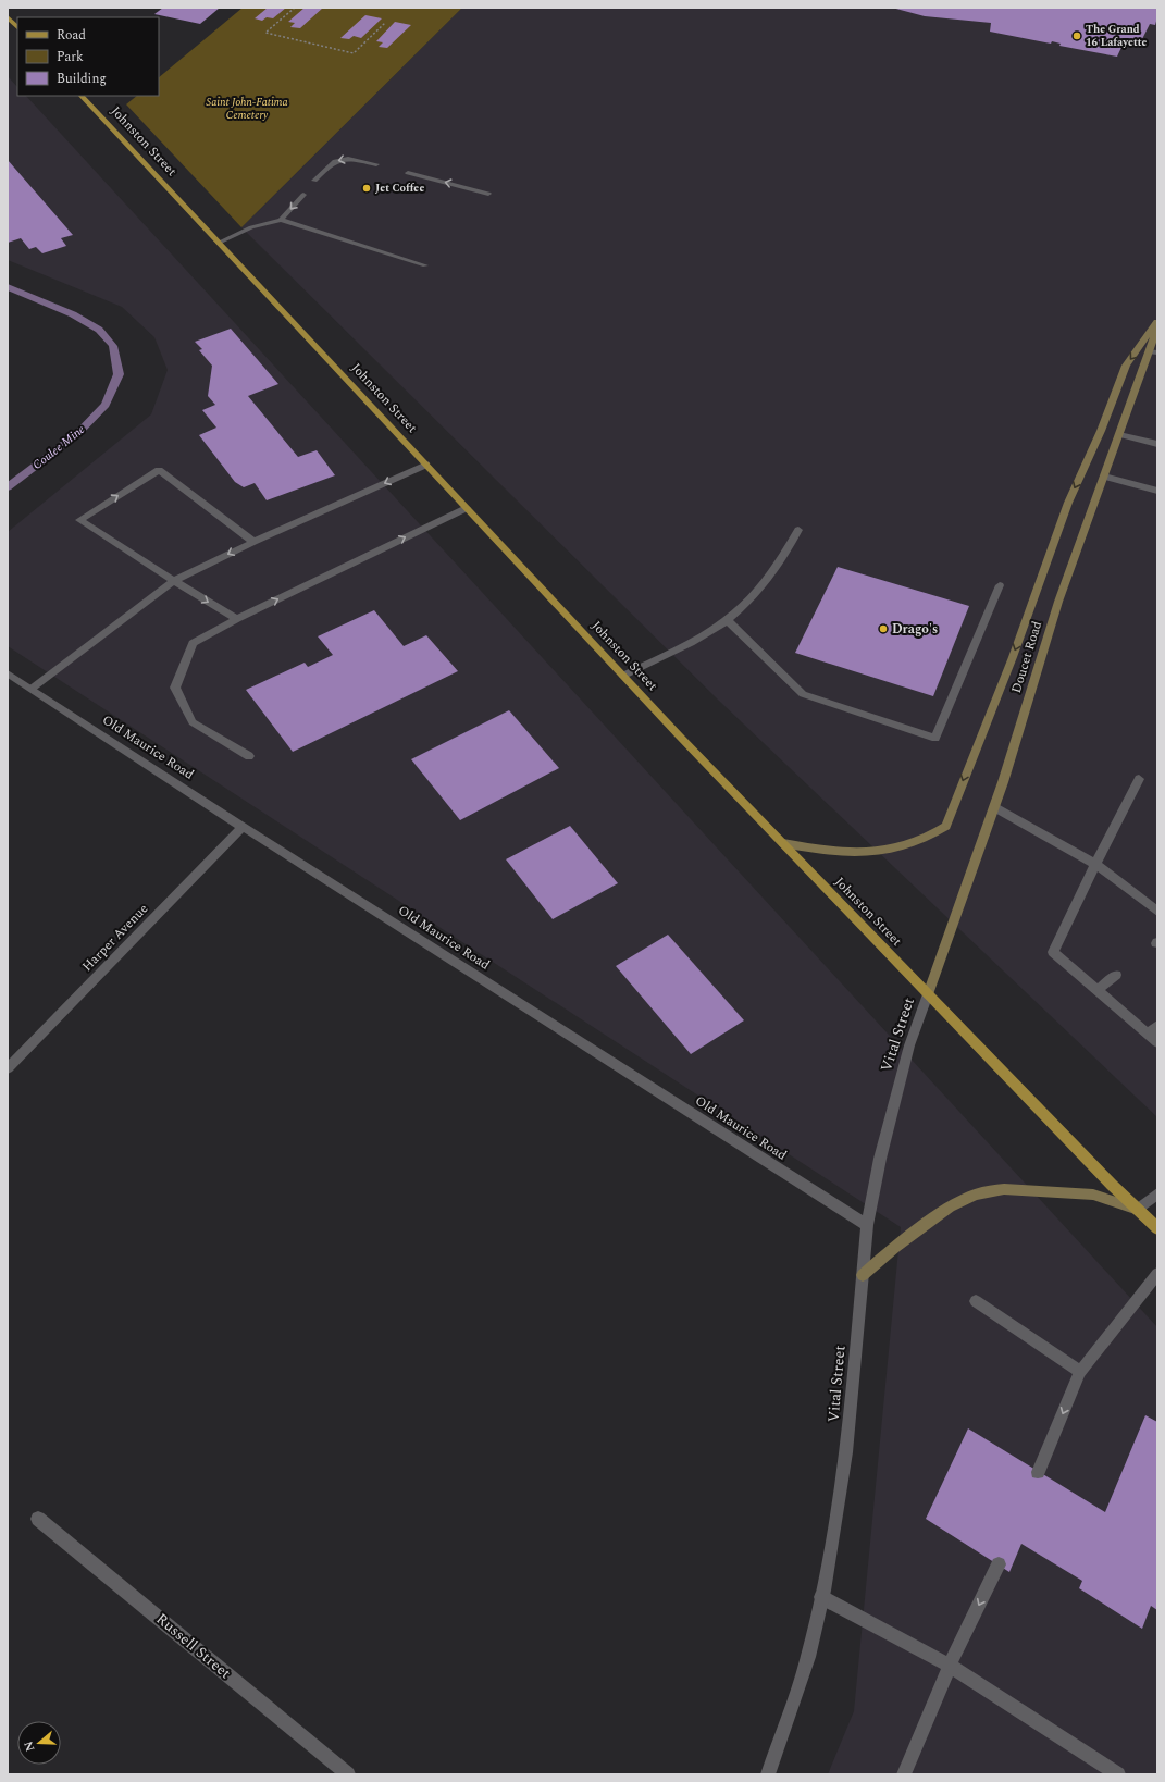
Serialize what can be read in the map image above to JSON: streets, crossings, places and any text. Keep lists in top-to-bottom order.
{
  "streets": {
    "main road": ["Johnston Street"],
    "street": [
      "Doucet Road",
      "Old Maurice Road",
      "Harper Avenue",
      "Vital Street",
      "Russell Street"
    ]
  },
  "crossings": [
    ["Johnston Street", "Doucet Road"],
    ["Johnston Street", "Vital Street"],
    ["Doucet Road", "Vital Street"],
    ["Old Maurice Road", "Harper Avenue"],
    ["Old Maurice Road", "Vital Street"]
  ],
  "water": ["Coulee Mine"],
  "parks": ["Saint John-Fatima Cemetery"],
  "places": ["The Grand 16 Lafayette", "Jet Coffee", "Drago's"],
  "legend": ["Road", "Park", "Building"],
  "north": "left"
}
